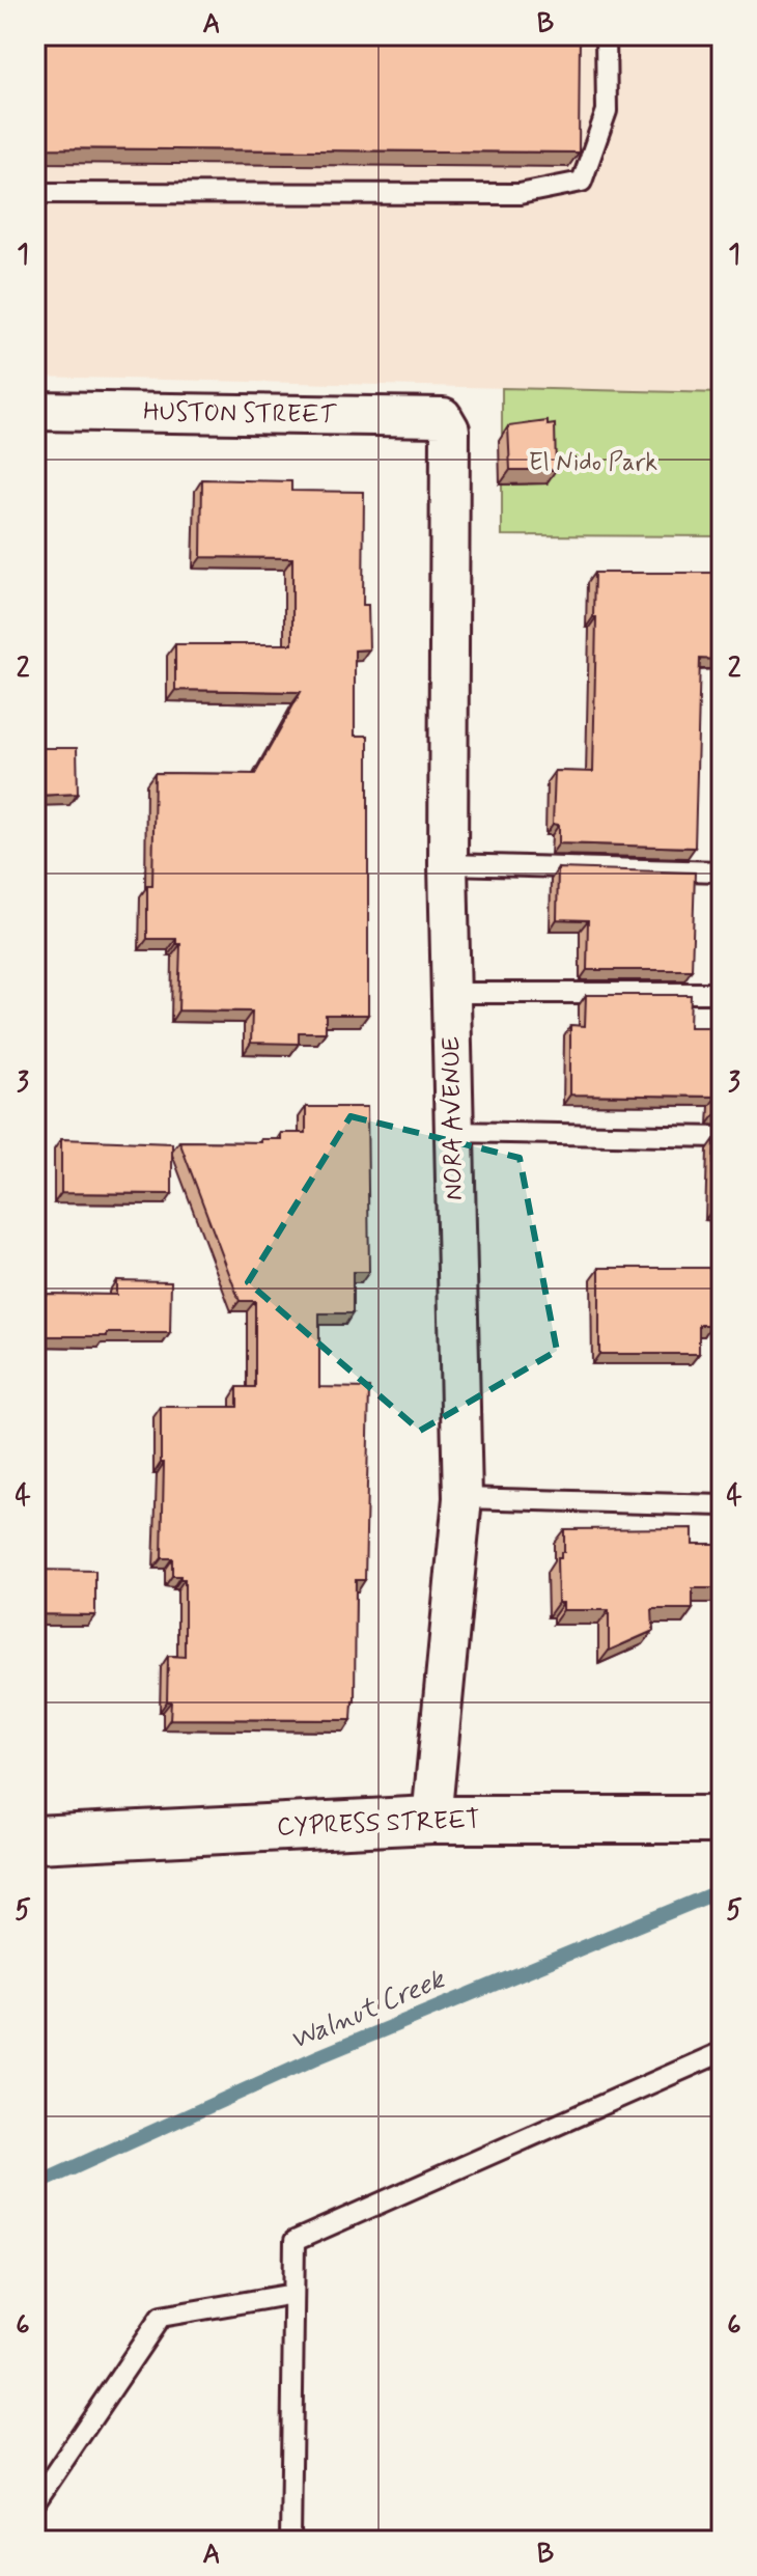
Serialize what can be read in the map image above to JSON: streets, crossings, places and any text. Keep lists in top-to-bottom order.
{
  "streets": {
    "street": ["HUSTON STREET", "NORA AVENUE", "CYPRESS STREET"]
  },
  "crossings": [
    ["HUSTON STREET", "NORA AVENUE"],
    ["NORA AVENUE", "CYPRESS STREET"]
  ],
  "water": ["Walnut Creek"],
  "parks": ["El Nido Park"],
  "grid": {
    "columns": ["A", "B"],
    "rows": [
      "1",
      "2",
      "3",
      "4",
      "5",
      "6"
    ]
  }
}
